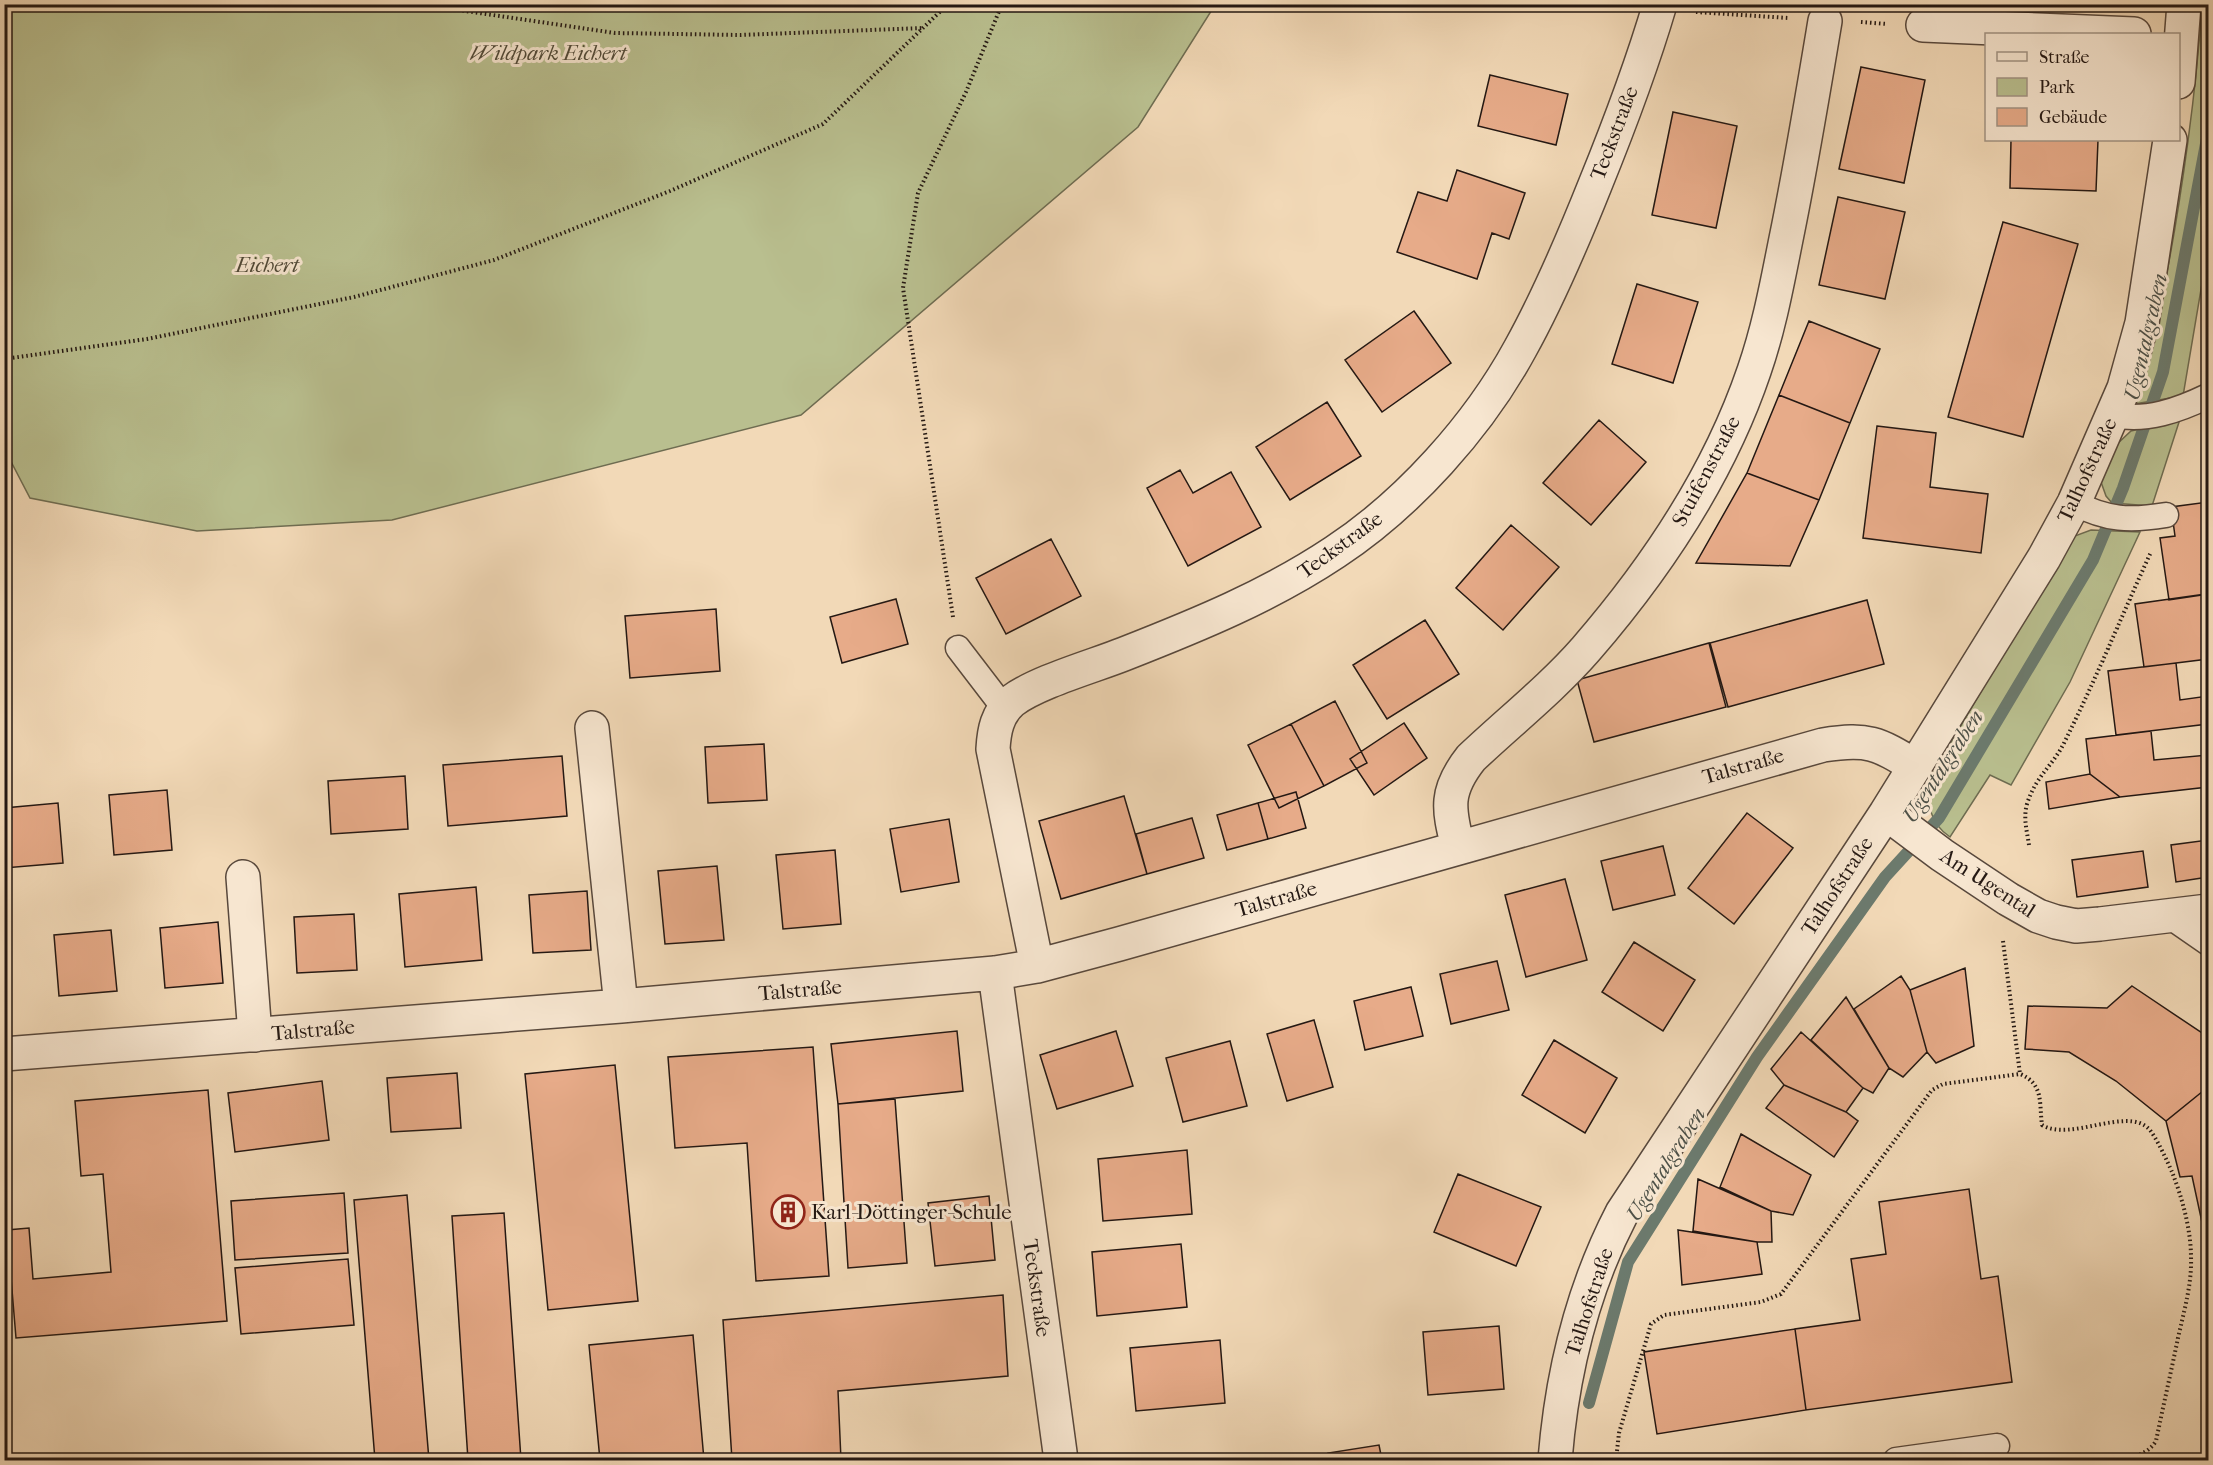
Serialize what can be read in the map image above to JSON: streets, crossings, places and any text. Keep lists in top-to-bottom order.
{
  "streets": {
    "street": [
      "Teckstraße",
      "Talhofstraße",
      "Stuifenstraße",
      "Talstraße",
      "Am Ugental"
    ]
  },
  "crossings": [
    ["Teckstraße", "Talstraße"],
    ["Talhofstraße", "Talstraße"],
    ["Talhofstraße", "Am Ugental"],
    ["Stuifenstraße", "Talstraße"]
  ],
  "water": ["Ugentalgraben"],
  "parks": ["Wildpark Eichert", "Eichert"],
  "places": {
    "building": ["Karl-Döttinger-Schule"]
  },
  "legend": ["Straße", "Park", "Gebäude"]
}
